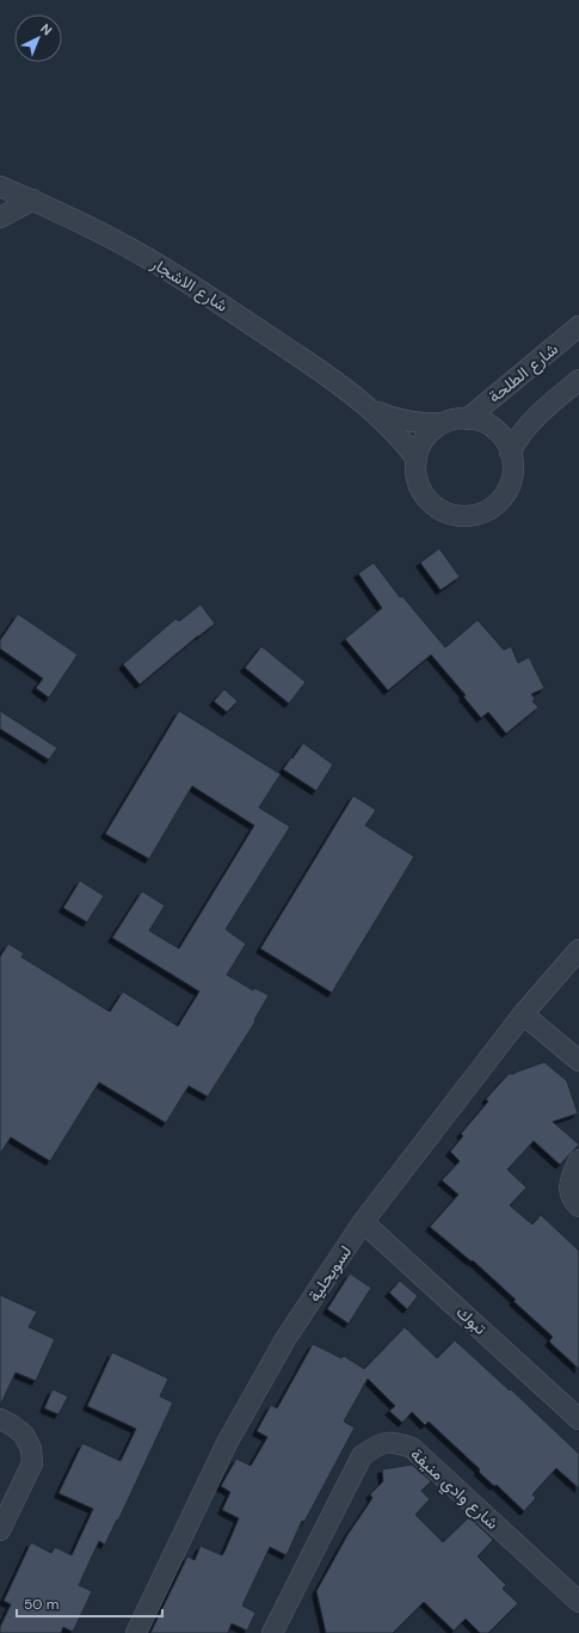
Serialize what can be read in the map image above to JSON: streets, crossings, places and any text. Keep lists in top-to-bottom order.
{
  "streets": {
    "street": [
      "شارع الاشجار",
      "شارع الطلحة",
      "لسويحلية",
      "تبوك",
      "شارع وادي منيفة"
    ]
  },
  "crossings": [
    ["شارع الاشجار", "شارع الطلحة"],
    ["لسويحلية", "تبوك"]
  ],
  "scale_bar": "50 m",
  "north": "top right"
}
